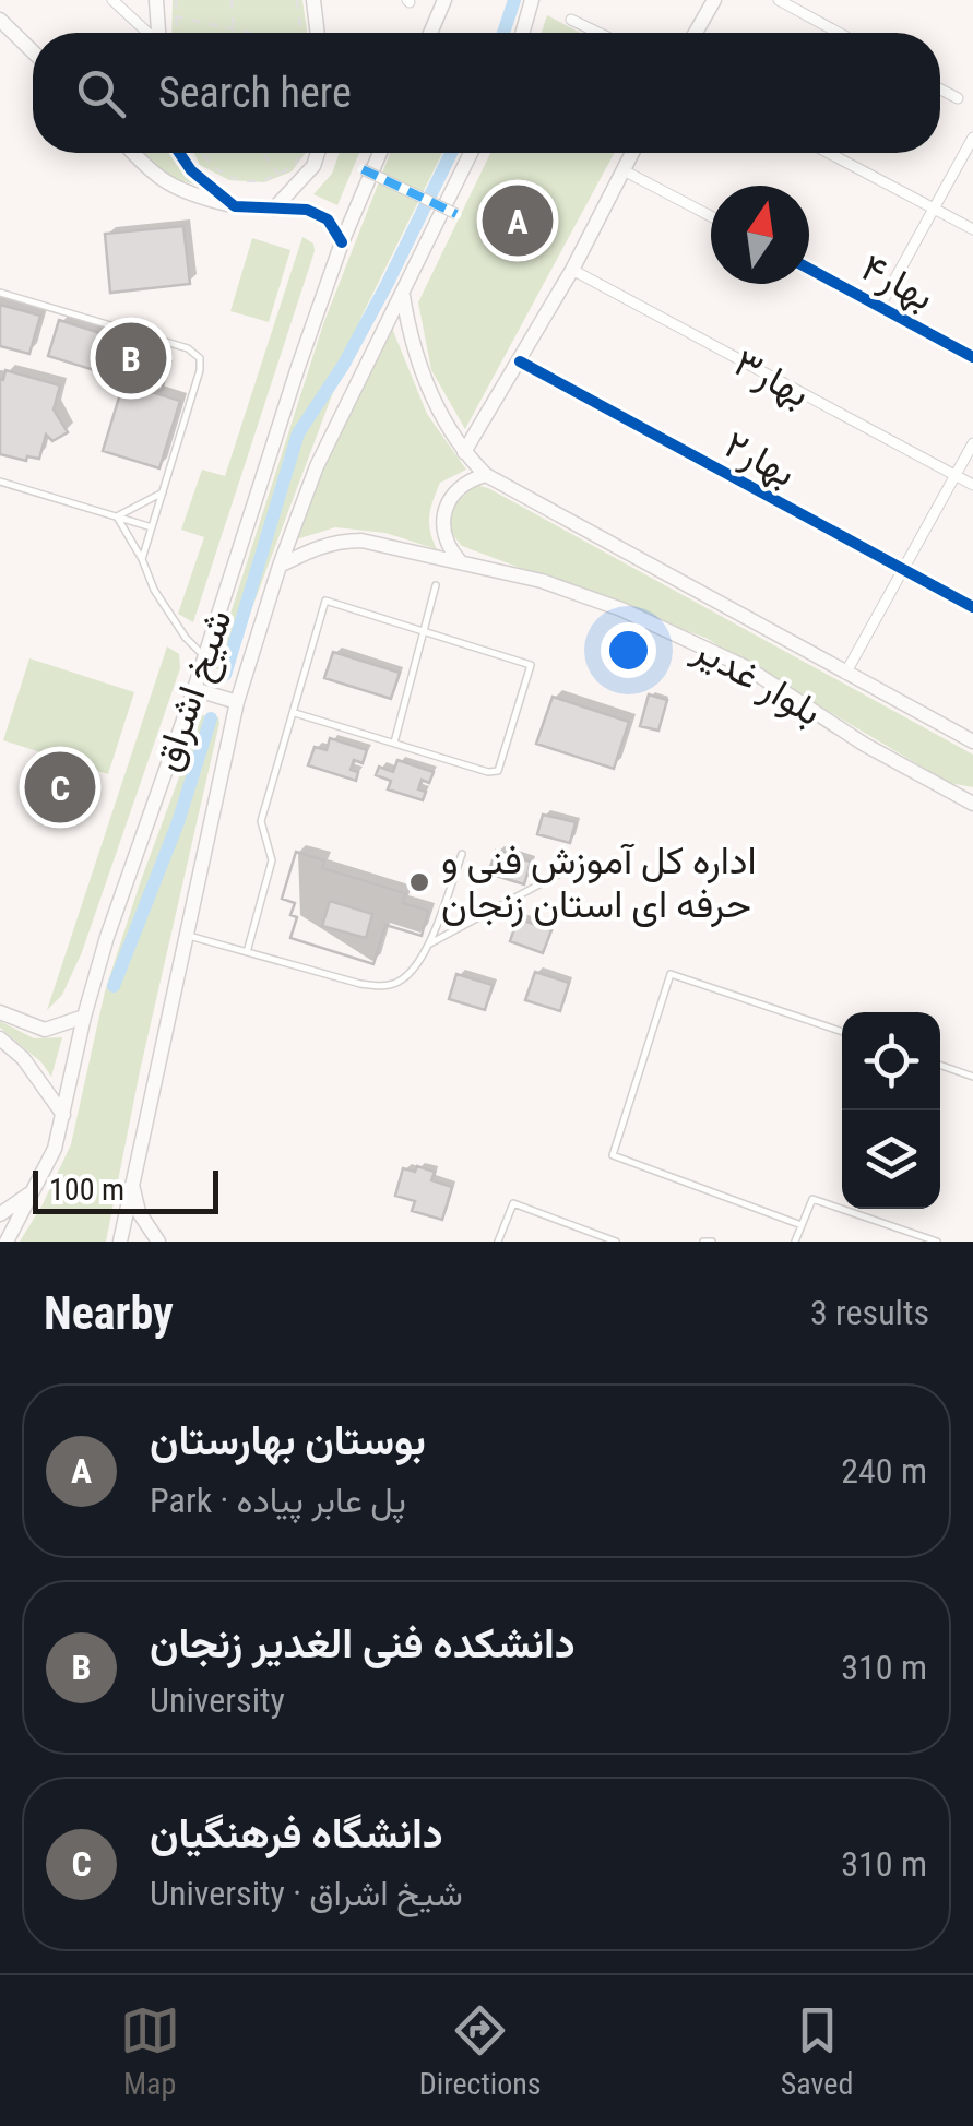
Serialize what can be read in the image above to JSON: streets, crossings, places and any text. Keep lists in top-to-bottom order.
{
  "streets": {
    "main road": ["بلوار غدیر", "شیخ اشراق"],
    "street": ["بهار۴", "بهار۳", "بهار۲"]
  },
  "crossings": [
    ["بلوار غدیر", "شیخ اشراق"]
  ],
  "places": ["اداره کل آموزش فنی و حرفه ای استان زنجان"],
  "scale_bar": "100 m",
  "north": "top",
  "page": {
    "search": "Search here",
    "pins": ["A", "B", "C"],
    "scale": "100 m",
    "heading": ["Nearby", "3 results"],
    "list": [
      {
        "mark": "A",
        "name": "بوستان بهارستان",
        "note": "Park · پل عابر پیاده",
        "value": "240 m"
      },
      {
        "mark": "B",
        "name": "دانشکده فنی الغدیر زنجان",
        "note": "University",
        "value": "310 m"
      },
      {
        "mark": "C",
        "name": "دانشگاه فرهنگیان",
        "note": "University · شیخ اشراق",
        "value": "310 m"
      }
    ],
    "nav": ["Map", "Directions", "Saved"]
  }
}
